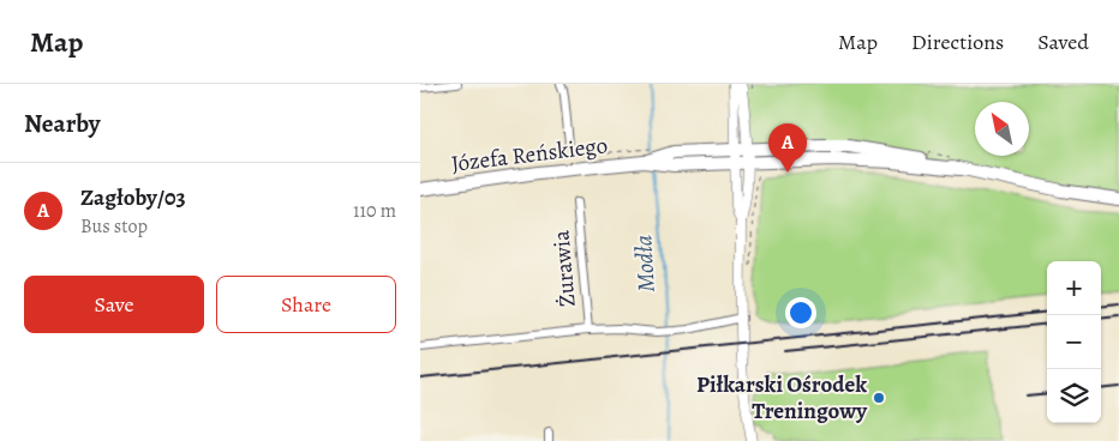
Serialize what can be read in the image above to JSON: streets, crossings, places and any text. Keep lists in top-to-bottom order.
{
  "streets": {
    "main road": ["Józefa Reńskiego"],
    "street": ["Żurawia"]
  },
  "water": ["Modła"],
  "places": ["Piłkarski Ośrodek Treningowy"],
  "north": "top left",
  "page": {
    "header": "Map",
    "nav": ["Map", "Directions", "Saved"],
    "heading": "Nearby",
    "pins": "A",
    "list": [
      {
        "mark": "A",
        "name": "Zagłoby/03",
        "note": "Bus stop",
        "value": "110 m"
      }
    ],
    "buttons": ["Save", "Share"],
    "map_buttons": ["+", "−"]
  }
}
